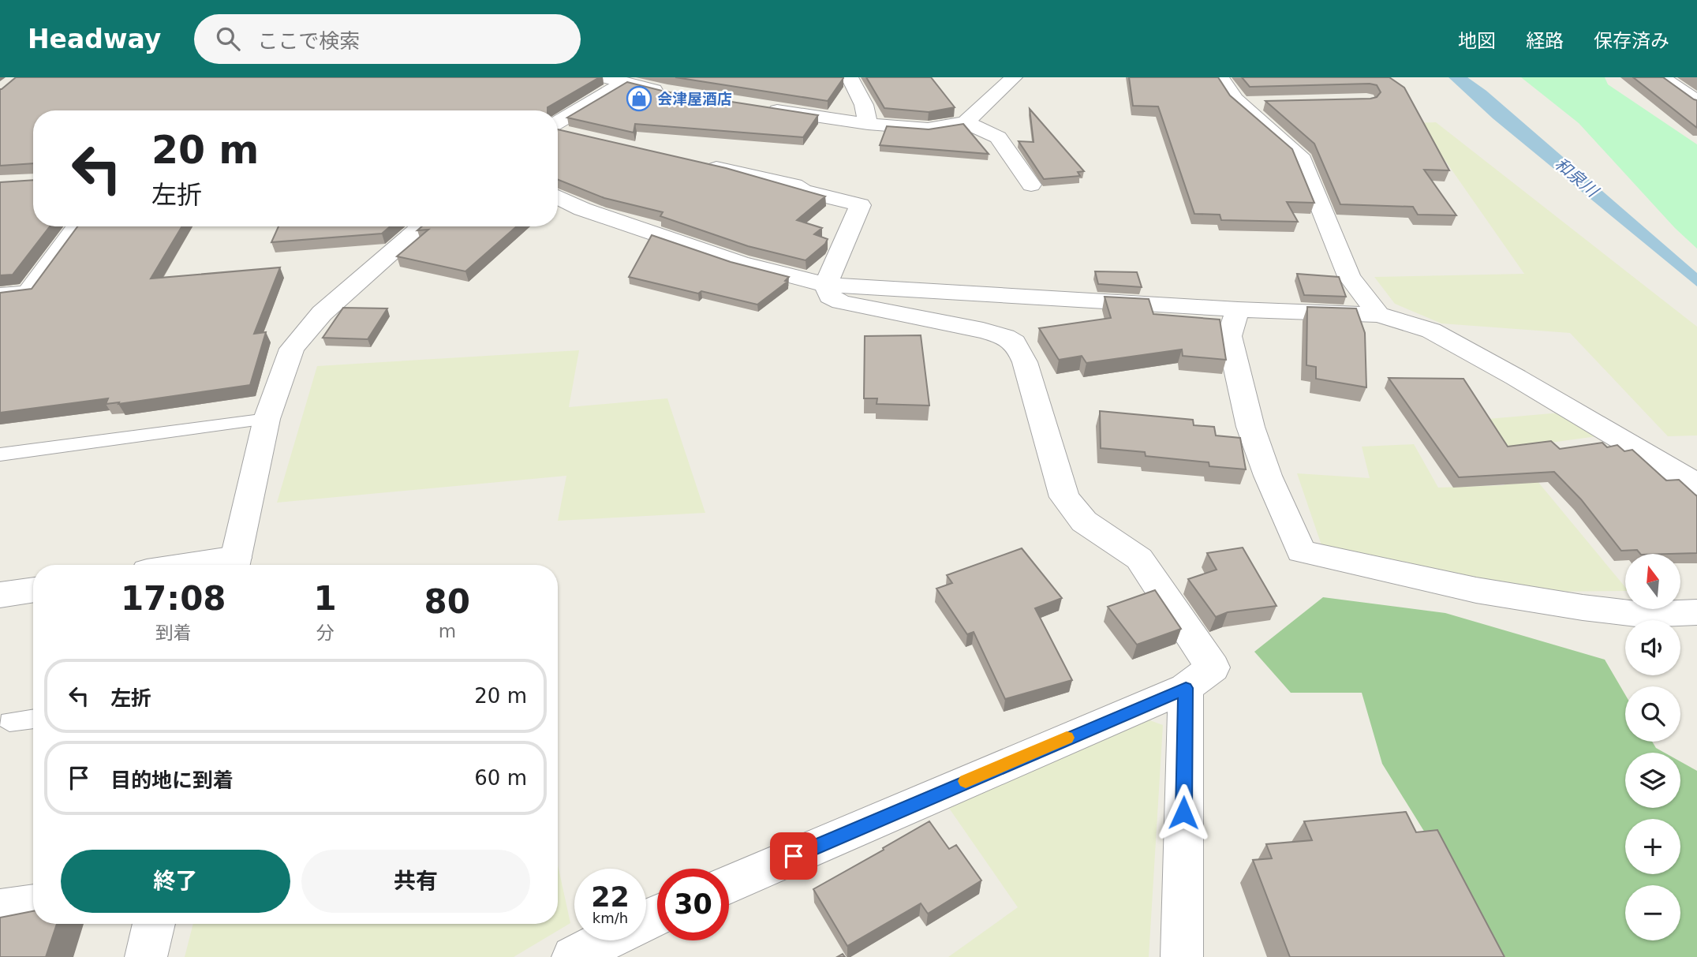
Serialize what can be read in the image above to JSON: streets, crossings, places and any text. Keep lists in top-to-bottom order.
{
  "water": ["和泉川"],
  "places": {
    "shop": ["会津屋酒店"]
  },
  "north": "top",
  "page": {
    "header": "Headway",
    "search": "ここで検索",
    "nav": ["地図", "経路", "保存済み"],
    "turn": ["20 m", "左折"],
    "map_buttons": ["+", "−"],
    "eta": [
      "17:08",
      "到着",
      "1",
      "分",
      "80",
      "m"
    ],
    "list": [
      {
        "name": "左折",
        "value": "20 m"
      },
      {
        "name": "目的地に到着",
        "value": "60 m"
      }
    ],
    "buttons": ["終了", "共有"],
    "speed": "22 km/h",
    "limit": "30"
  }
}
